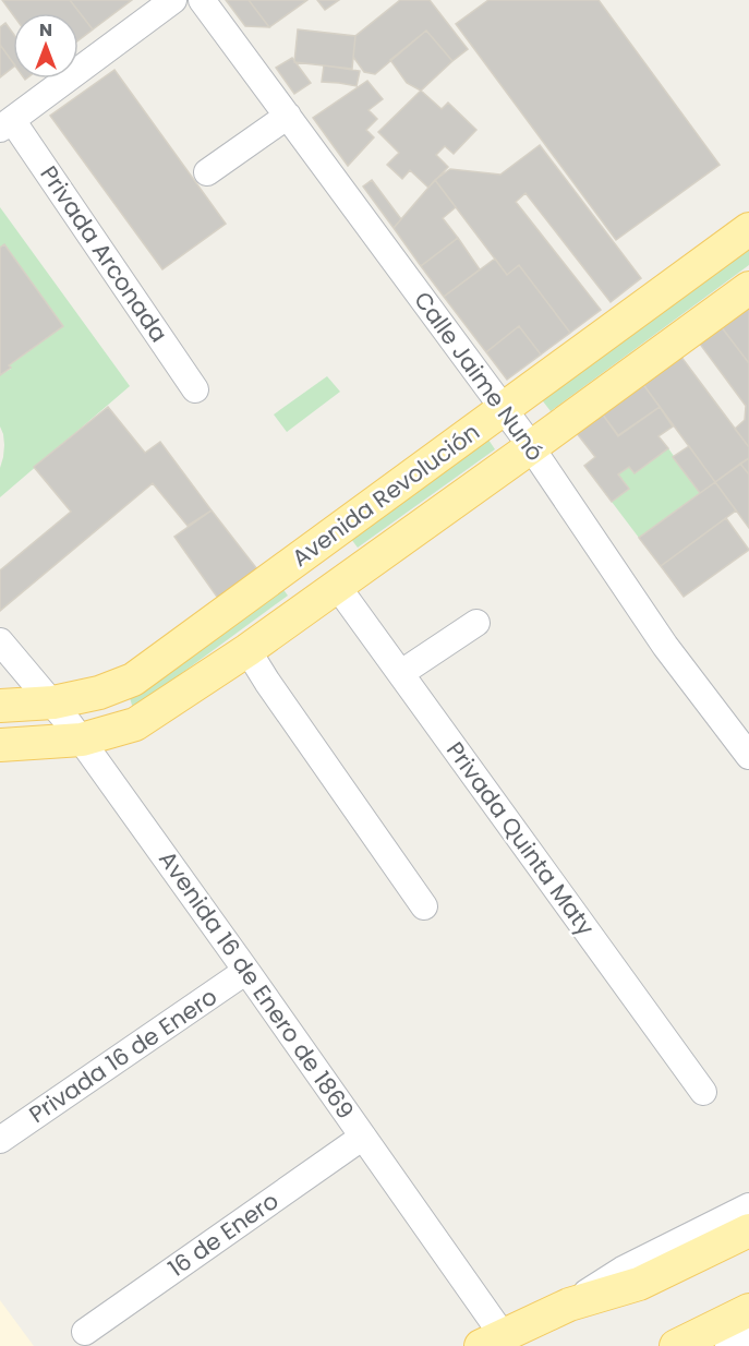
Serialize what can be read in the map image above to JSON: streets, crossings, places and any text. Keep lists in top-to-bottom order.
{
  "streets": {
    "main road": ["Avenida Revolución"],
    "street": [
      "Privada Arconada",
      "Calle Jaime Nunó",
      "Privada Quinta Maty",
      "Avenida 16 de Enero de 1869",
      "Privada 16 de Enero",
      "16 de Enero"
    ]
  },
  "crossings": [
    ["Calle Jaime Nunó", "Avenida Revolución"],
    ["Avenida Revolución", "Privada Quinta Maty"],
    ["Avenida Revolución", "Avenida 16 de Enero de 1869"],
    ["Avenida 16 de Enero de 1869", "Privada 16 de Enero"],
    ["Avenida 16 de Enero de 1869", "16 de Enero"]
  ],
  "north": "top"
}
